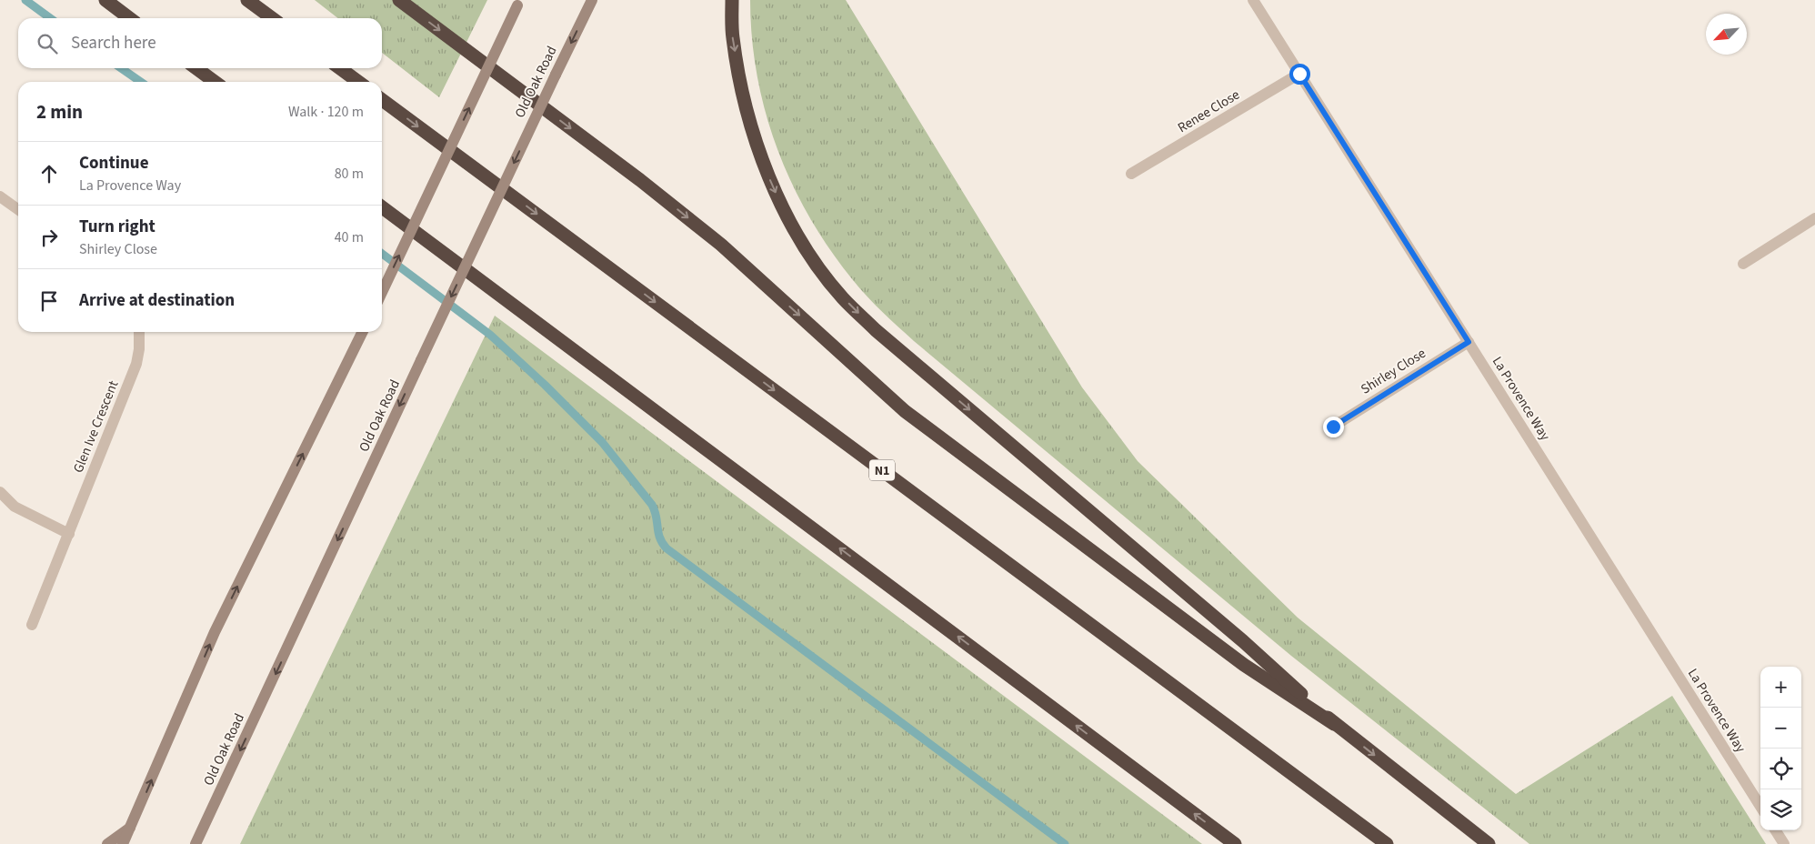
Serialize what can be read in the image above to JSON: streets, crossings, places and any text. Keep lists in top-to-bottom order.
{
  "streets": {
    "highway": ["N1"],
    "main road": ["Old Oak Road"],
    "street": [
      "Renee Close",
      "Shirley Close",
      "La Provence Way",
      "Glen Ive Crescent"
    ]
  },
  "crossings": [
    ["Renee Close", "La Provence Way"],
    ["Shirley Close", "La Provence Way"]
  ],
  "north": "bottom left",
  "page": {
    "search": "Search here",
    "heading": ["2 min", "Walk · 120 m"],
    "list": [
      ["Continue", "La Provence Way", "80 m"],
      ["Turn right", "Shirley Close", "40 m"],
      "Arrive at destination"
    ],
    "map_buttons": ["+", "−"]
  }
}
